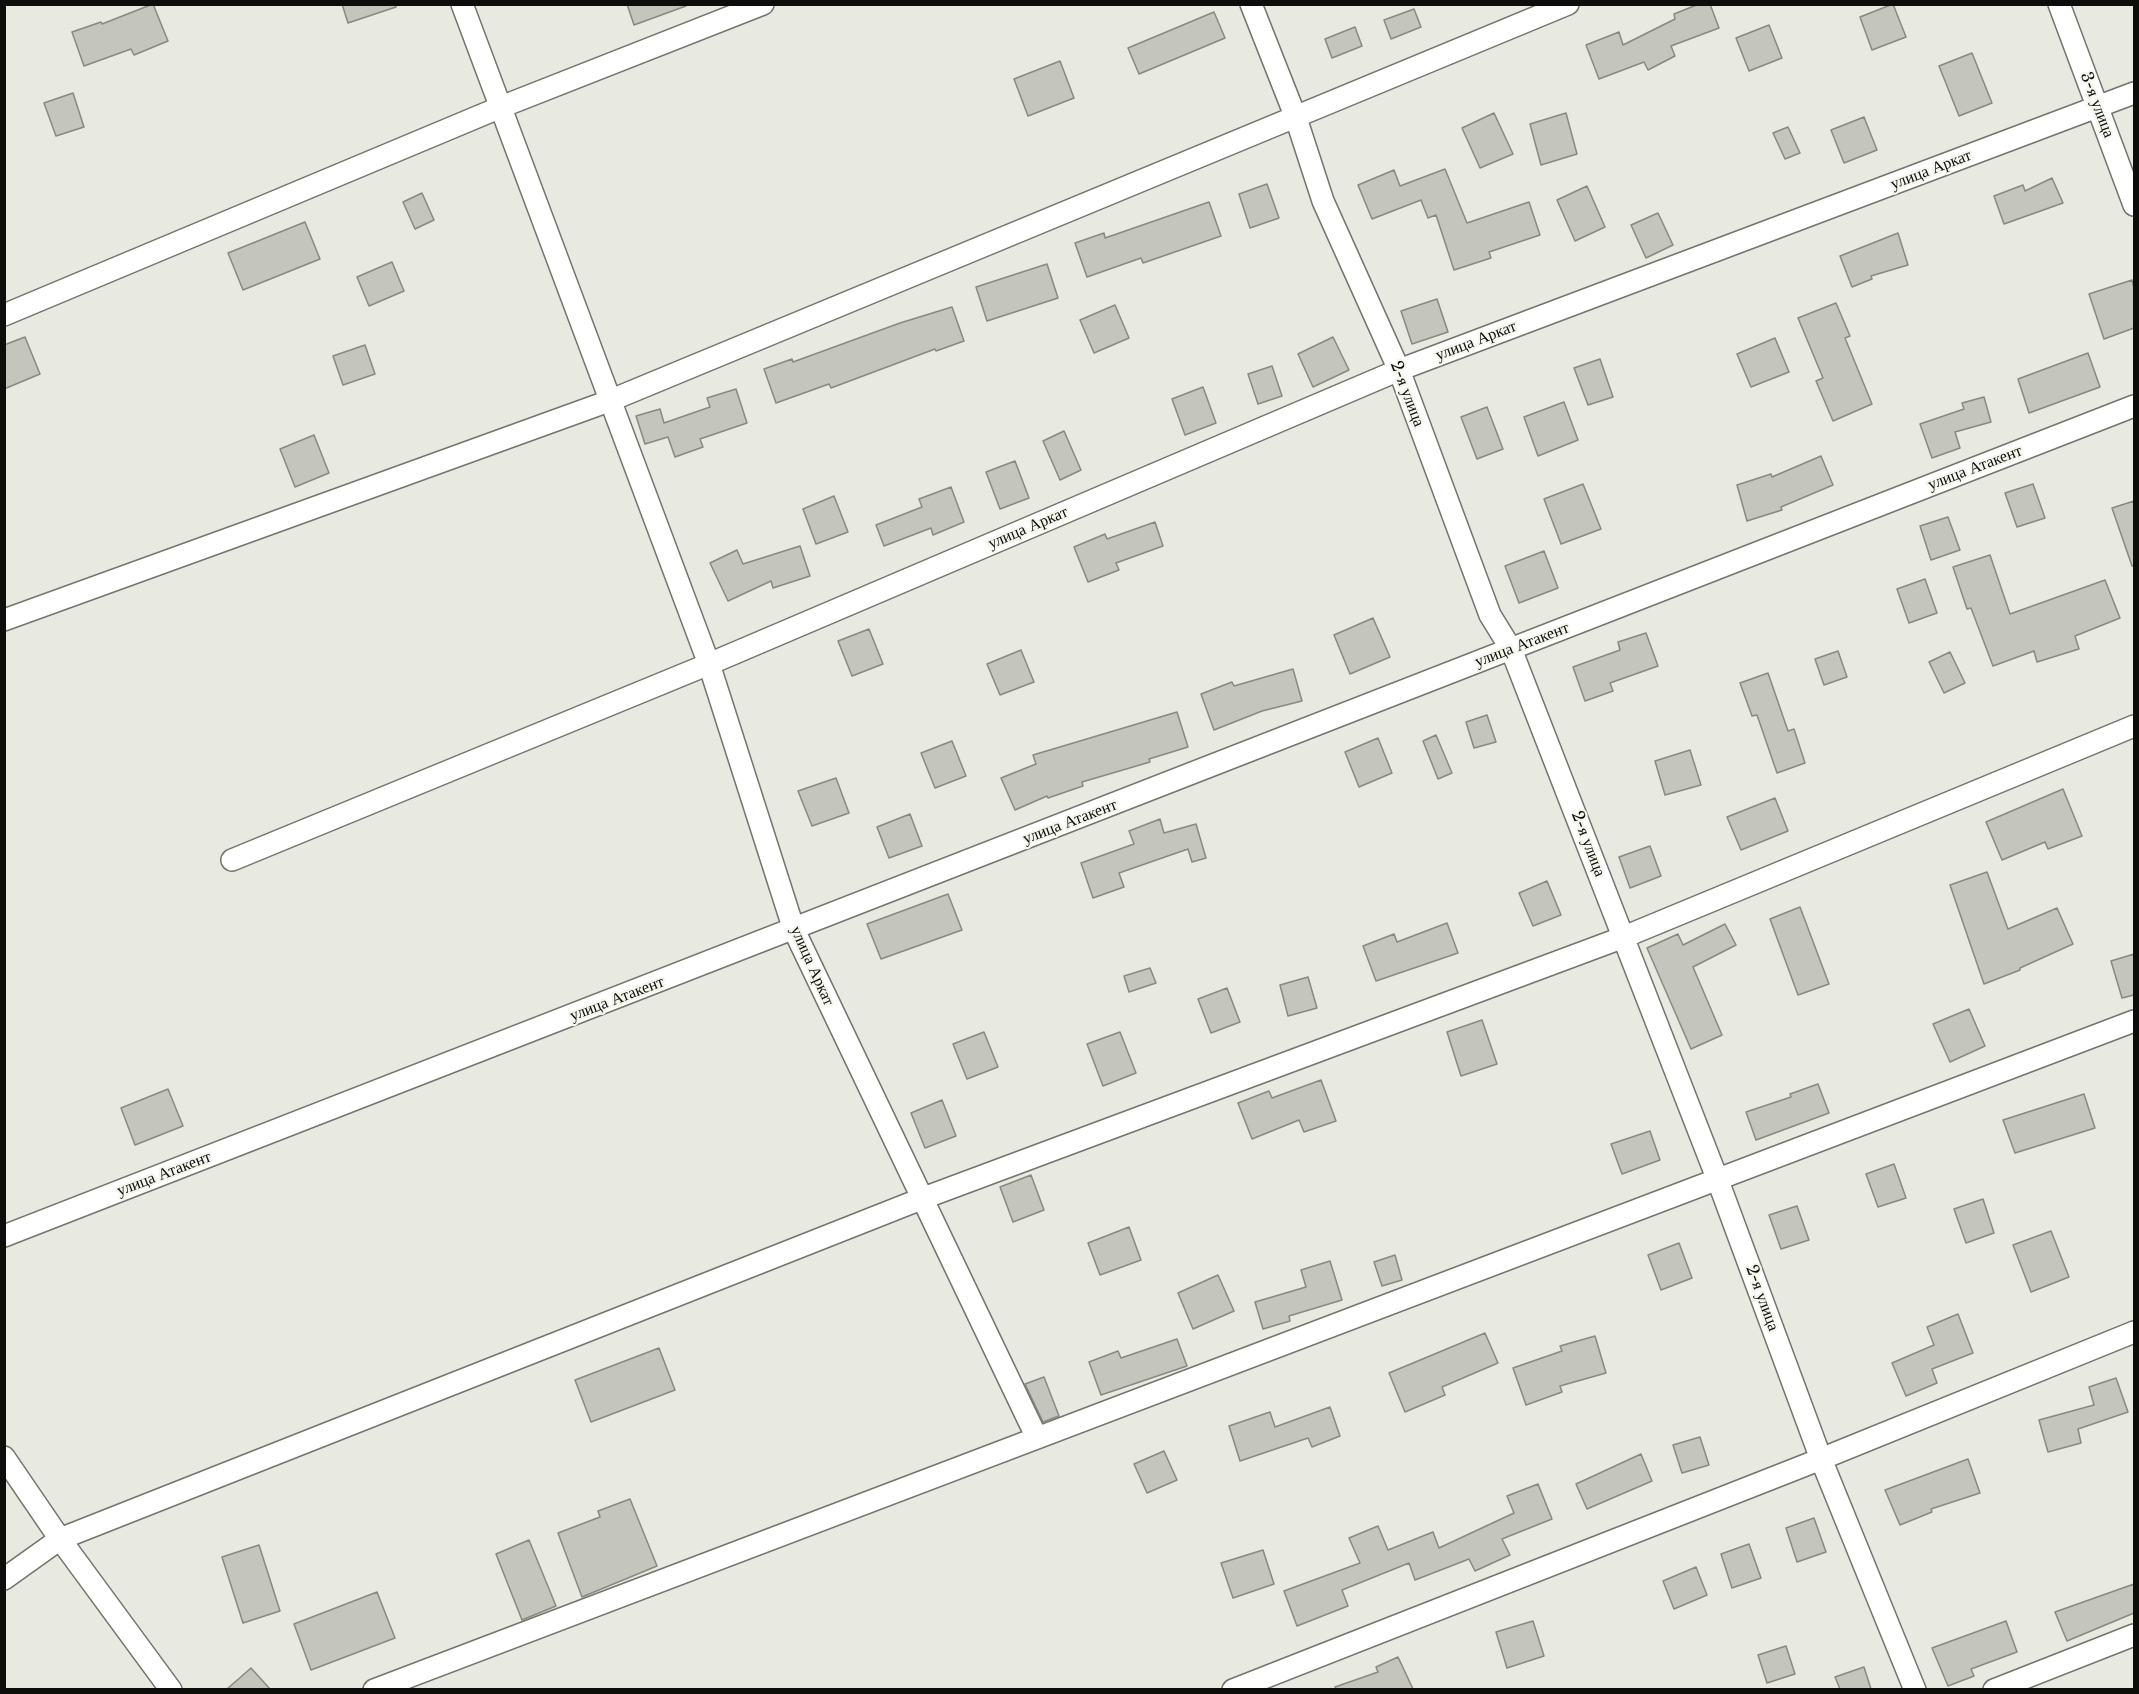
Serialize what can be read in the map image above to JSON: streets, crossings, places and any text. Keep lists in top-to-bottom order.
{
  "streets": {
    "street": [
      "3-я улица",
      "улица Аркат",
      "2-я улица",
      "улица Атакент"
    ]
  },
  "crossings": [
    ["3-я улица", "улица Аркат"],
    ["улица Аркат", "2-я улица"],
    ["улица Аркат", "улица Атакент"],
    ["2-я улица", "улица Атакент"]
  ]
}
